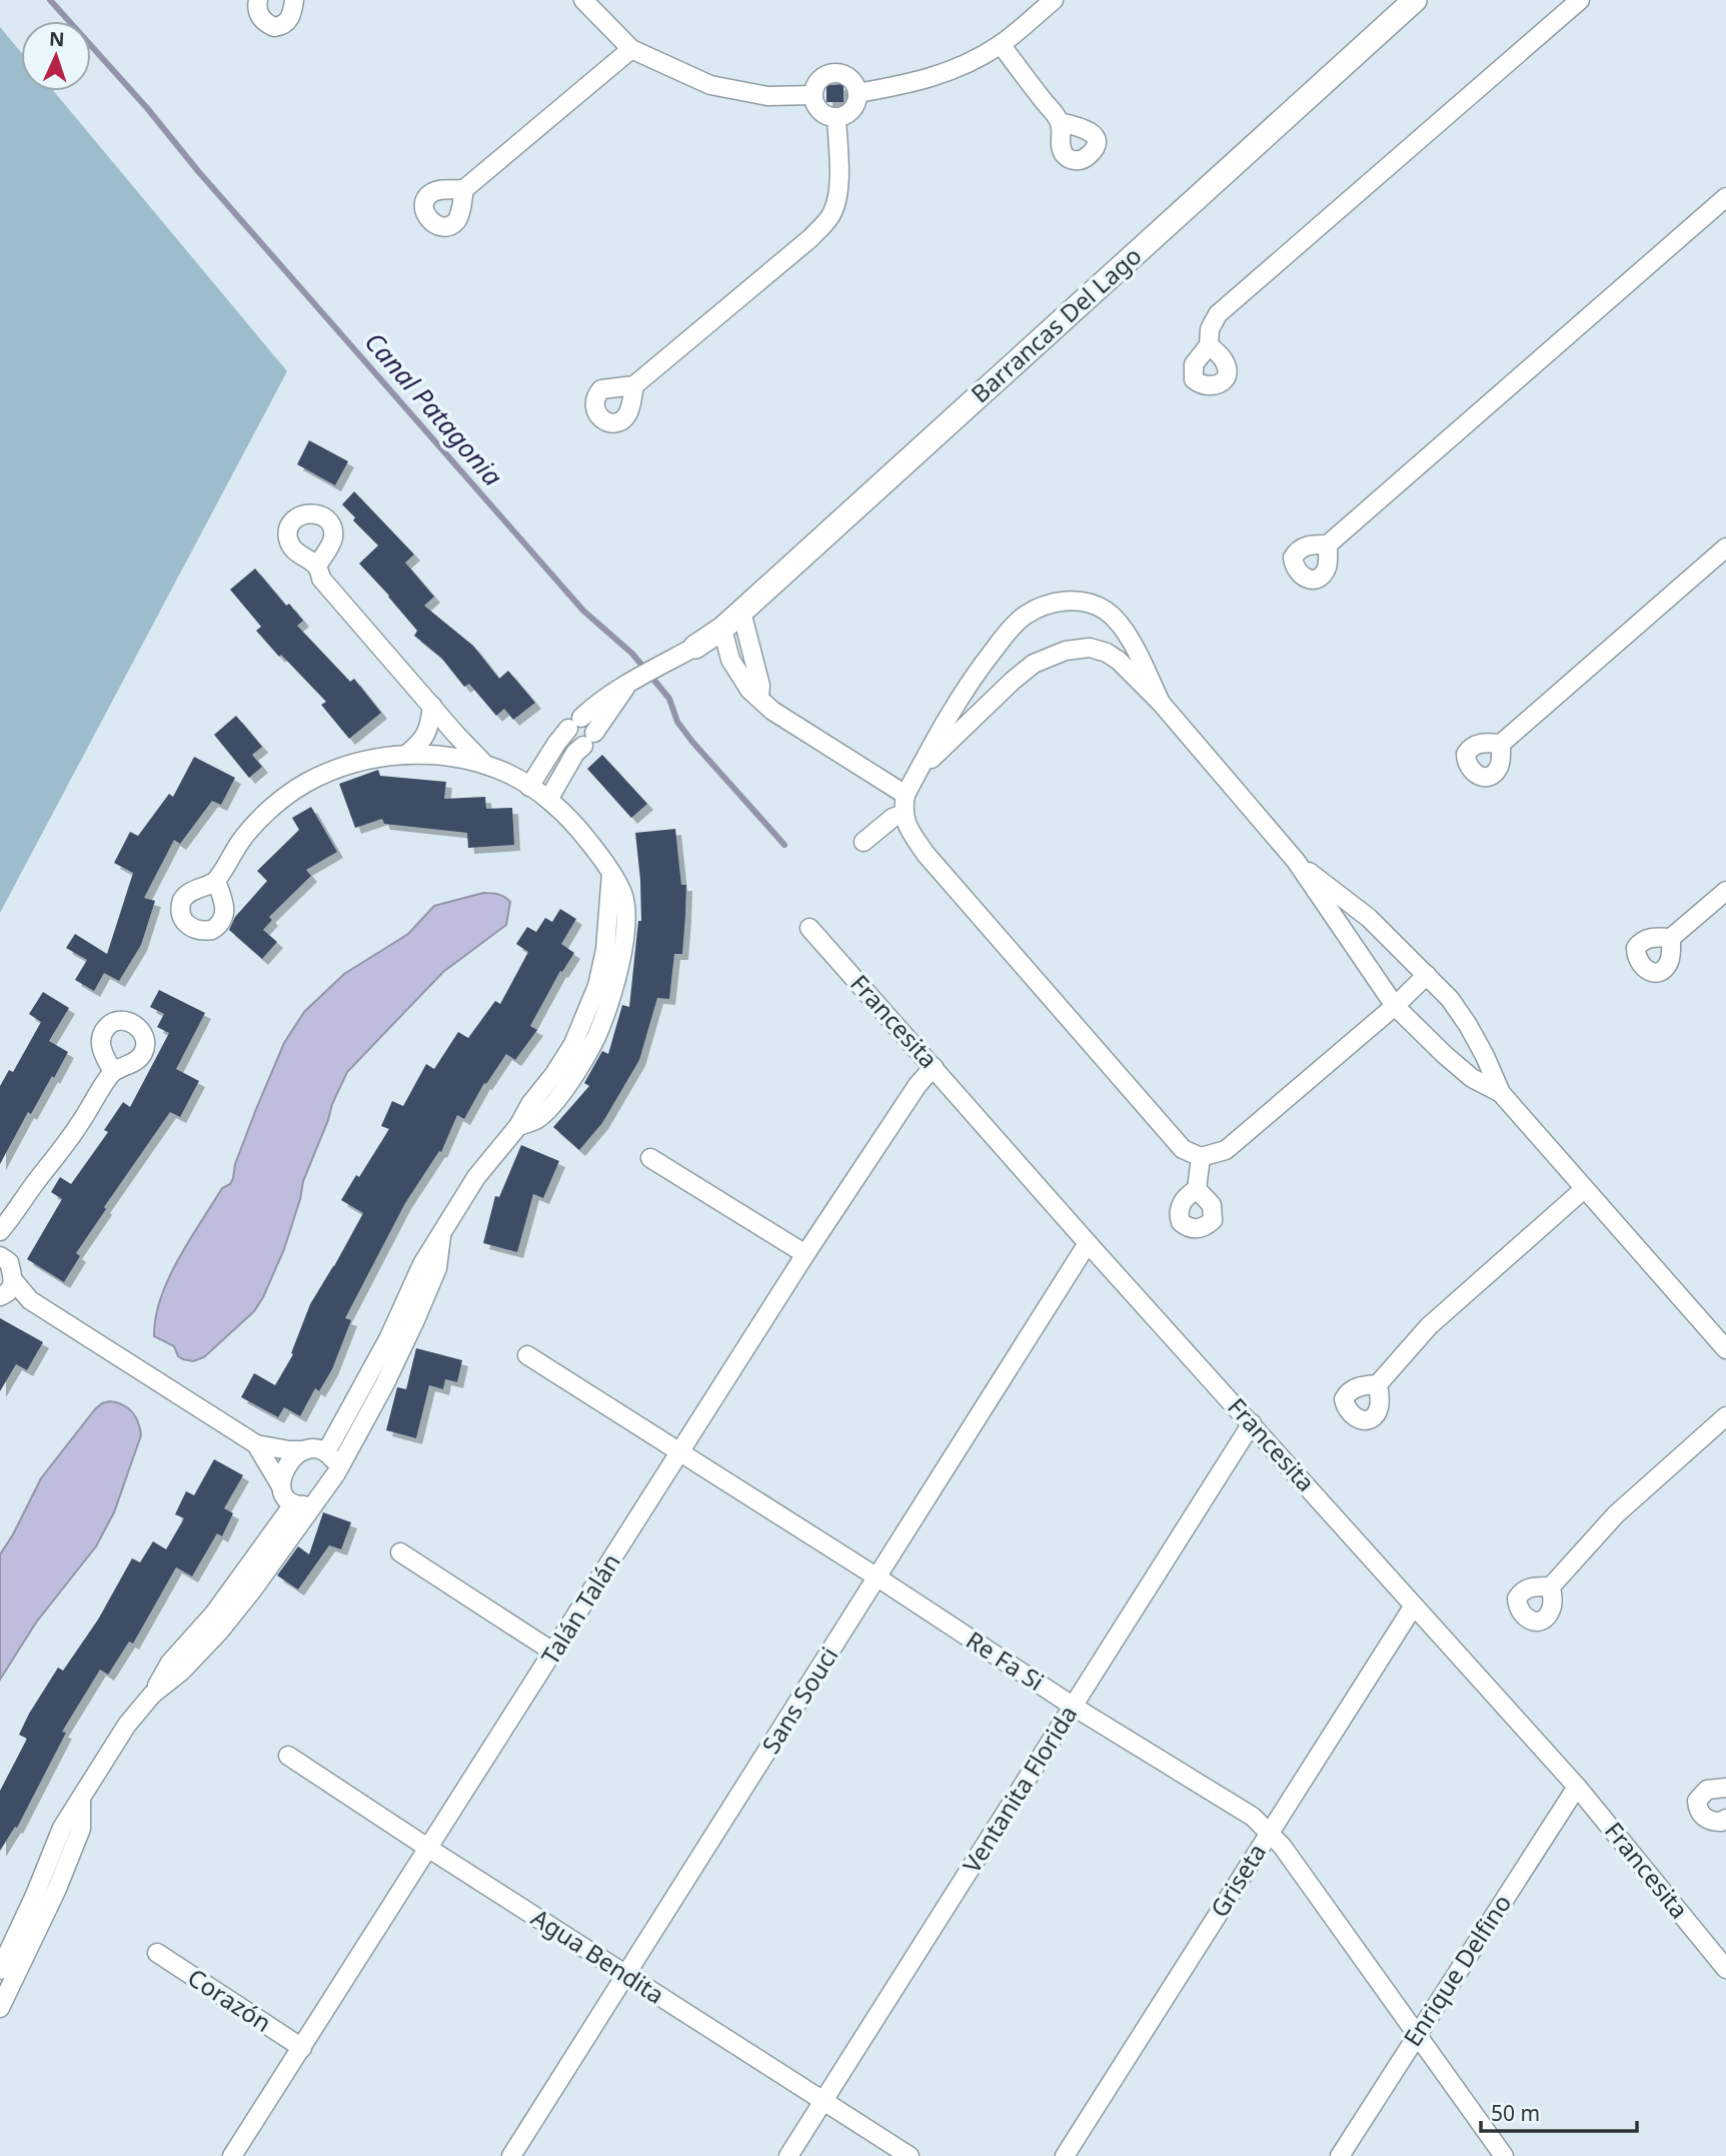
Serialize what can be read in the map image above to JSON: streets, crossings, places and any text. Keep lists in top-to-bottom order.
{
  "streets": {
    "street": [
      "Barrancas Del Lago",
      "Francesita",
      "Talán Talán",
      "Re Fa Si",
      "Sans Souci",
      "Ventanita Florida",
      "Griseta",
      "Agua Bendita",
      "Enrique Delfino",
      "Corazón"
    ]
  },
  "crossings": [
    ["Francesita", "Talán Talán"],
    ["Francesita", "Sans Souci"],
    ["Francesita", "Ventanita Florida"],
    ["Francesita", "Griseta"],
    ["Francesita", "Enrique Delfino"],
    ["Talán Talán", "Re Fa Si"],
    ["Talán Talán", "Agua Bendita"],
    ["Talán Talán", "Corazón"],
    ["Re Fa Si", "Sans Souci"],
    ["Re Fa Si", "Ventanita Florida"],
    ["Re Fa Si", "Griseta"],
    ["Re Fa Si", "Enrique Delfino"],
    ["Sans Souci", "Agua Bendita"],
    ["Ventanita Florida", "Agua Bendita"]
  ],
  "water": ["Canal Patagonia"],
  "scale_bar": "50 m",
  "north": "top"
}
